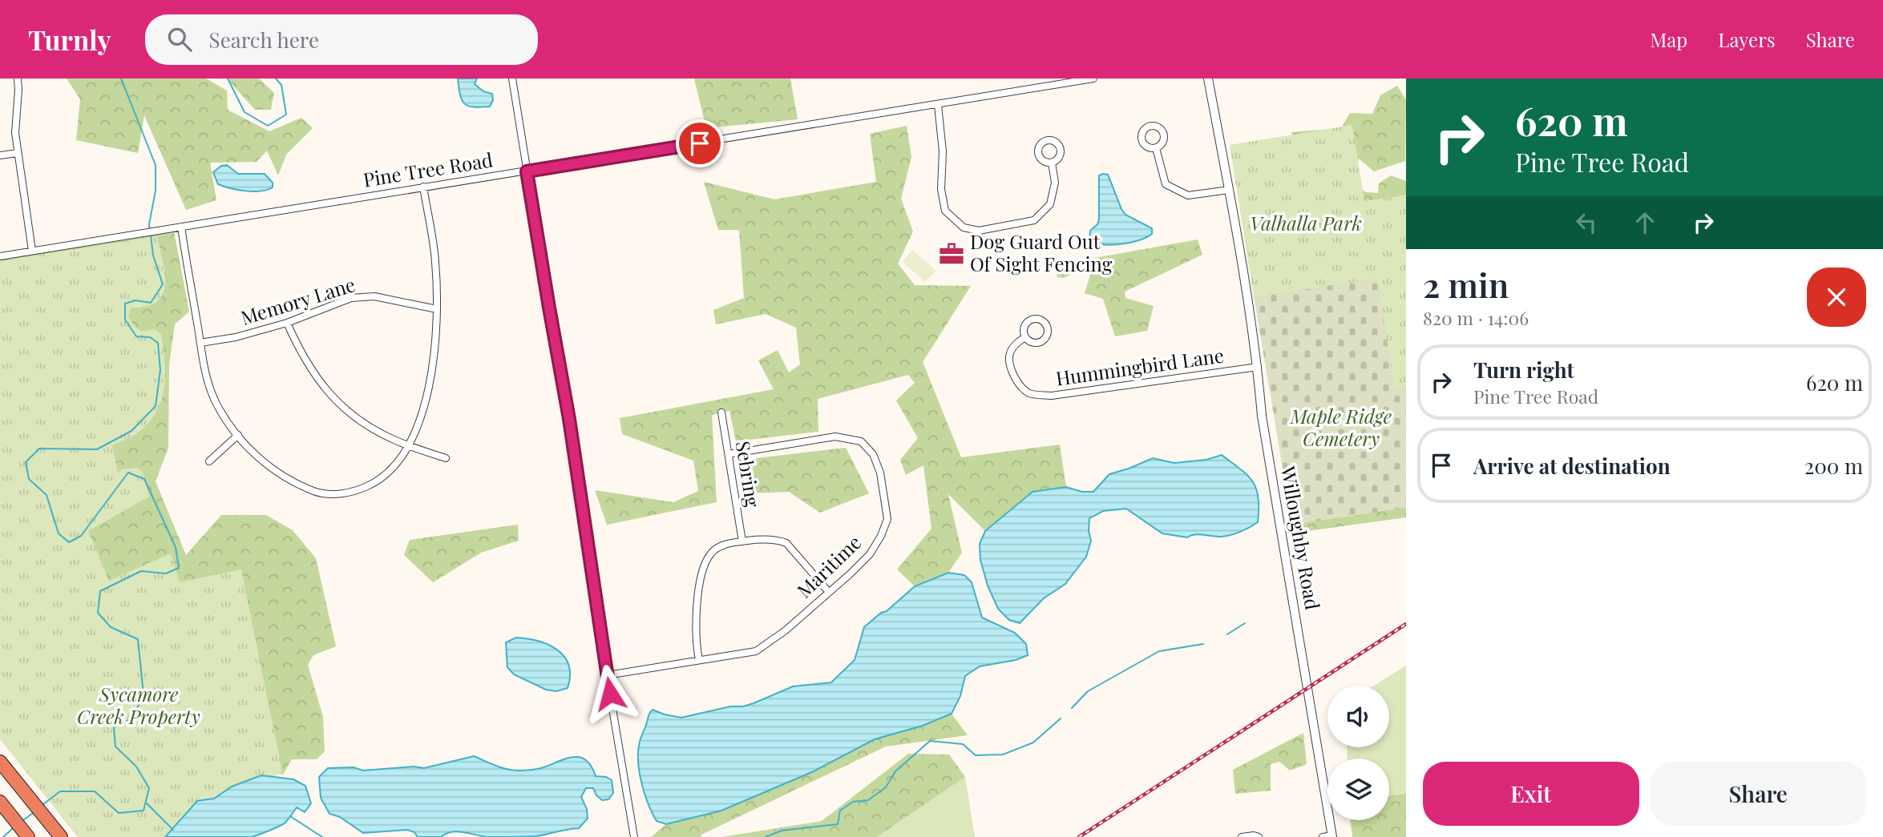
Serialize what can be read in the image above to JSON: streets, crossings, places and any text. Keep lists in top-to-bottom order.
{
  "streets": {
    "street": [
      "Pine Tree Road",
      "Memory Lane",
      "Hummingbird Lane",
      "Sebring",
      "Willoughby Road",
      "Maritime"
    ]
  },
  "crossings": [
    ["Hummingbird Lane", "Willoughby Road"],
    ["Sebring", "Maritime"]
  ],
  "parks": ["Valhalla Park", "Maple Ridge Cemetery", "Sycamore Creek Property"],
  "places": {
    "office": ["Dog Guard Out Of Sight Fencing"]
  },
  "page": {
    "header": "Turnly",
    "search": "Search here",
    "nav": ["Map", "Layers", "Share"],
    "turn": ["620 m", "Pine Tree Road"],
    "heading": ["2 min", "820 m · 14:06"],
    "list": [
      {
        "name": "Turn right",
        "note": "Pine Tree Road",
        "value": "620 m"
      },
      {
        "name": "Arrive at destination",
        "value": "200 m"
      }
    ],
    "buttons": ["Exit", "Share"]
  }
}
